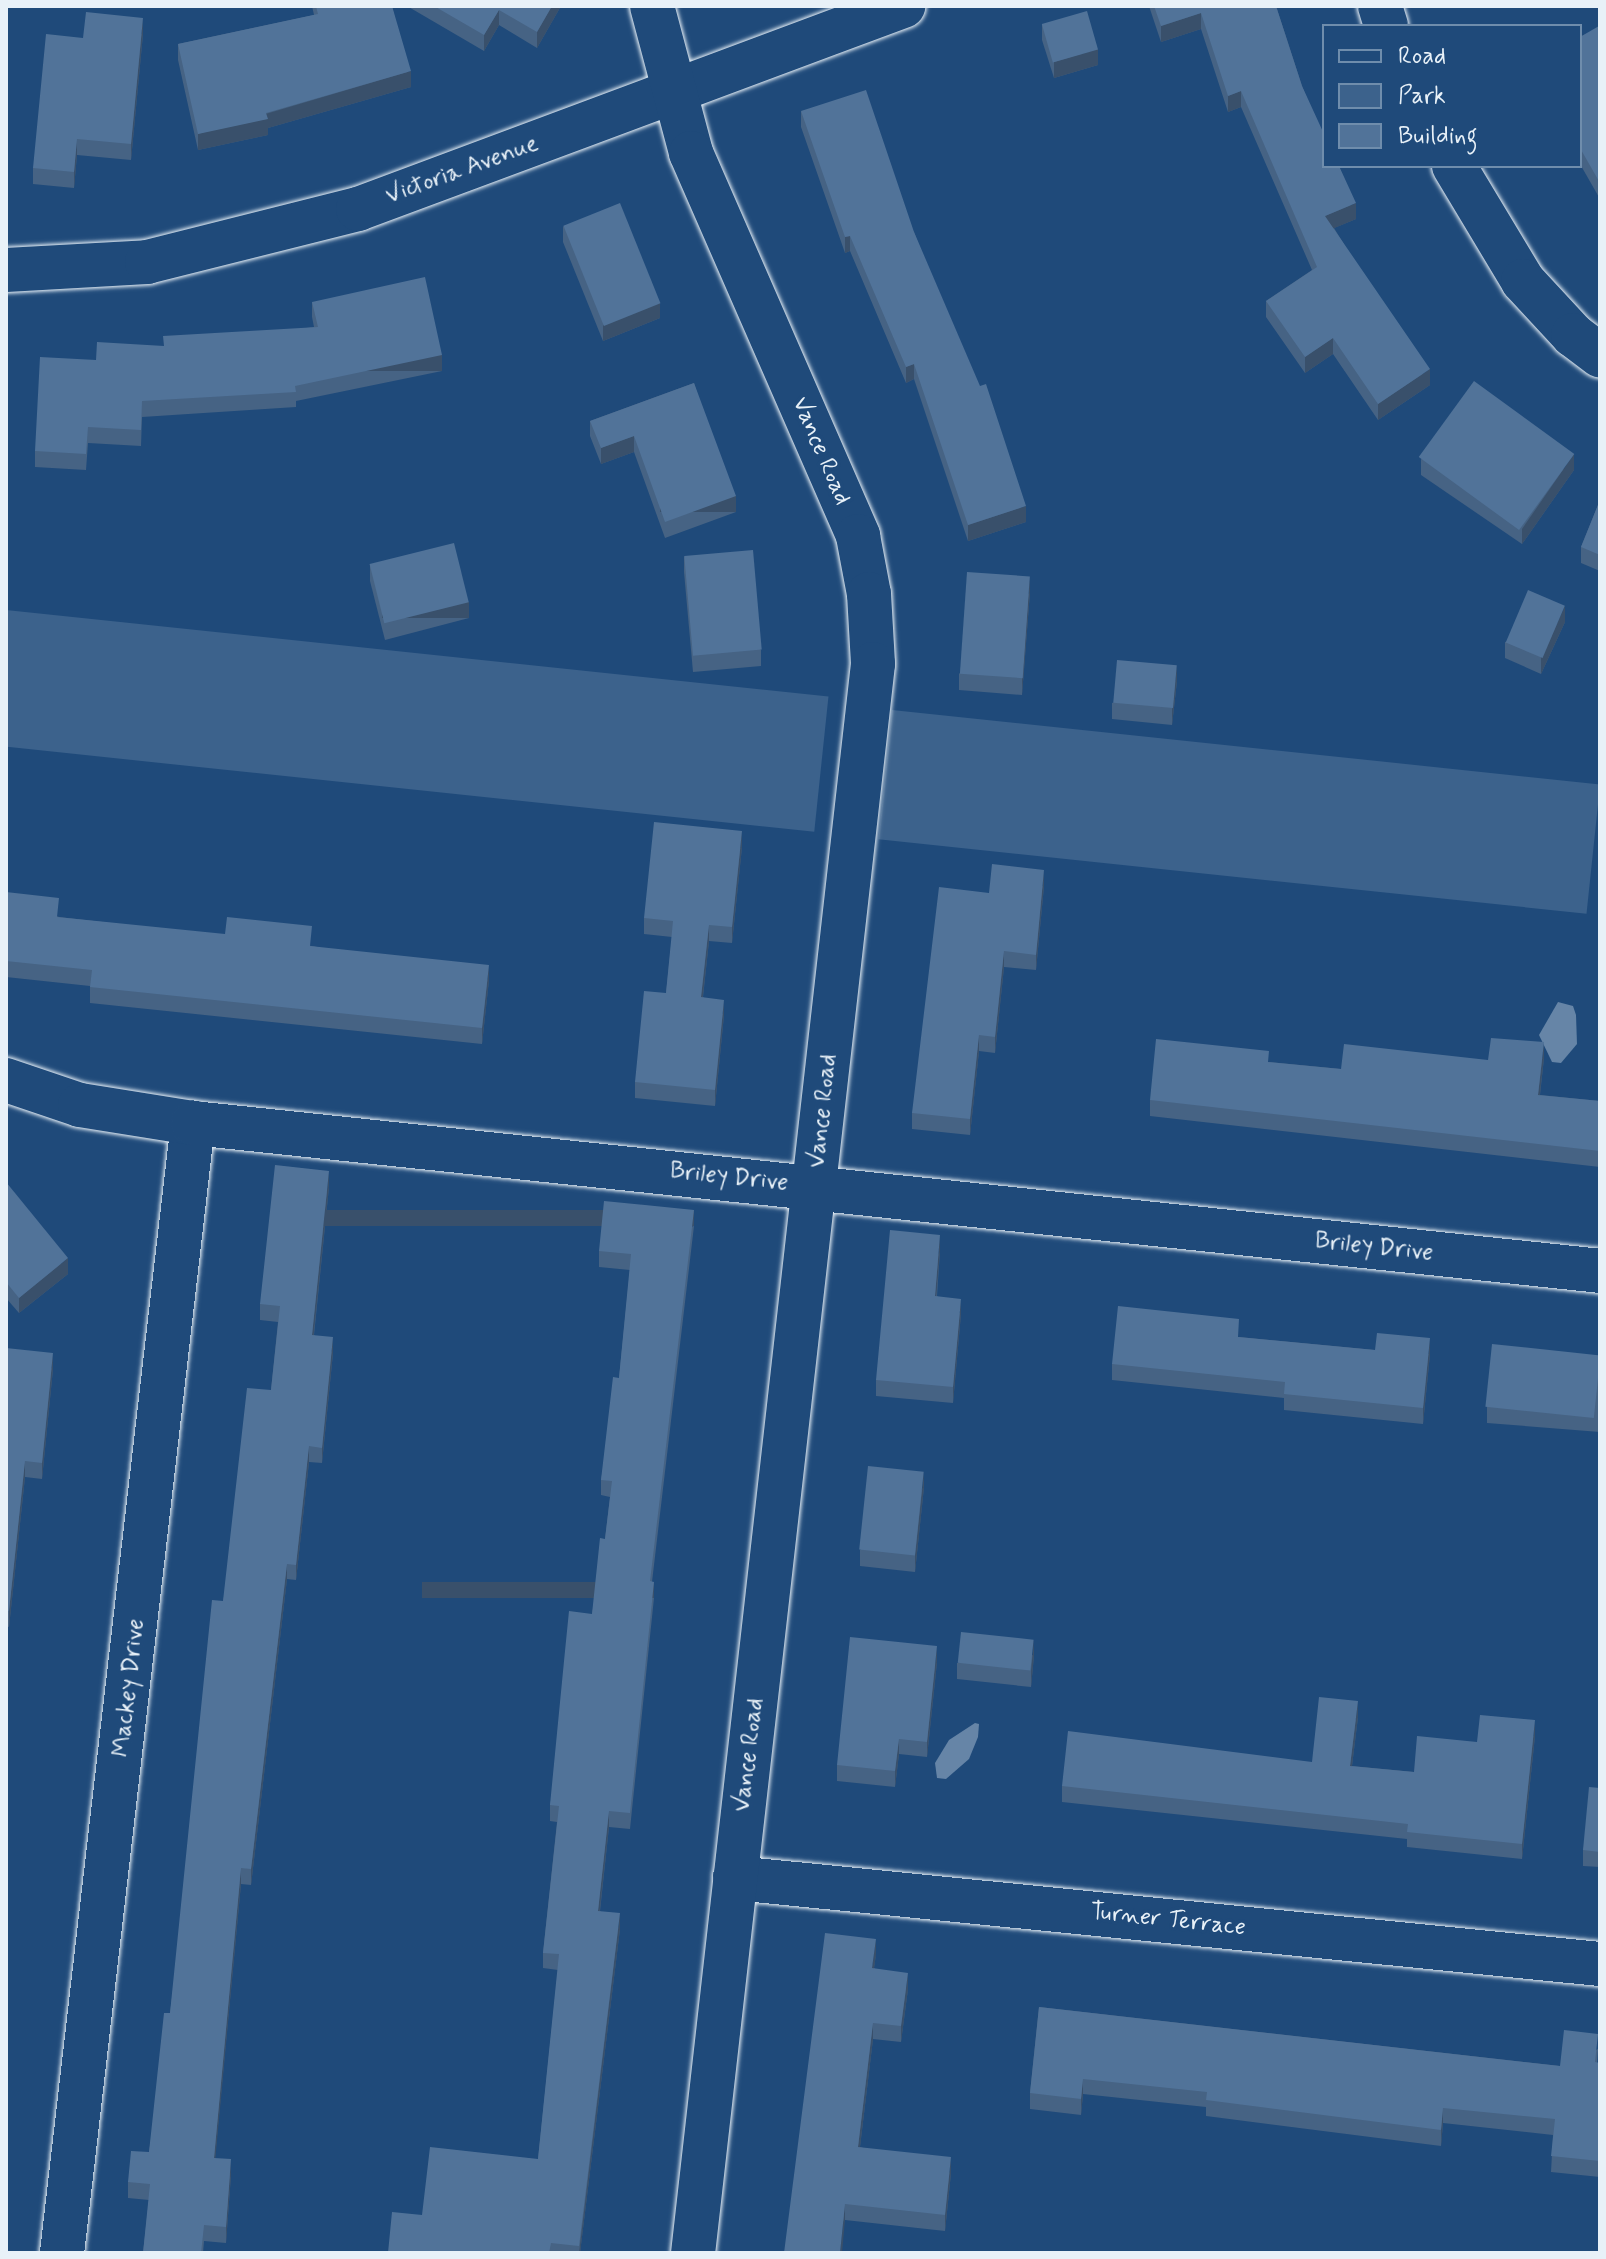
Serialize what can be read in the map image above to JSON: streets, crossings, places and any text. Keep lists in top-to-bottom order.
{
  "streets": {
    "street": [
      "Victoria Avenue",
      "Vance Road",
      "Briley Drive",
      "Mackey Drive",
      "Turner Terrace"
    ]
  },
  "crossings": [
    ["Victoria Avenue", "Vance Road"],
    ["Vance Road", "Briley Drive"],
    ["Vance Road", "Turner Terrace"],
    ["Briley Drive", "Mackey Drive"]
  ],
  "legend": ["Road", "Park", "Building"]
}
